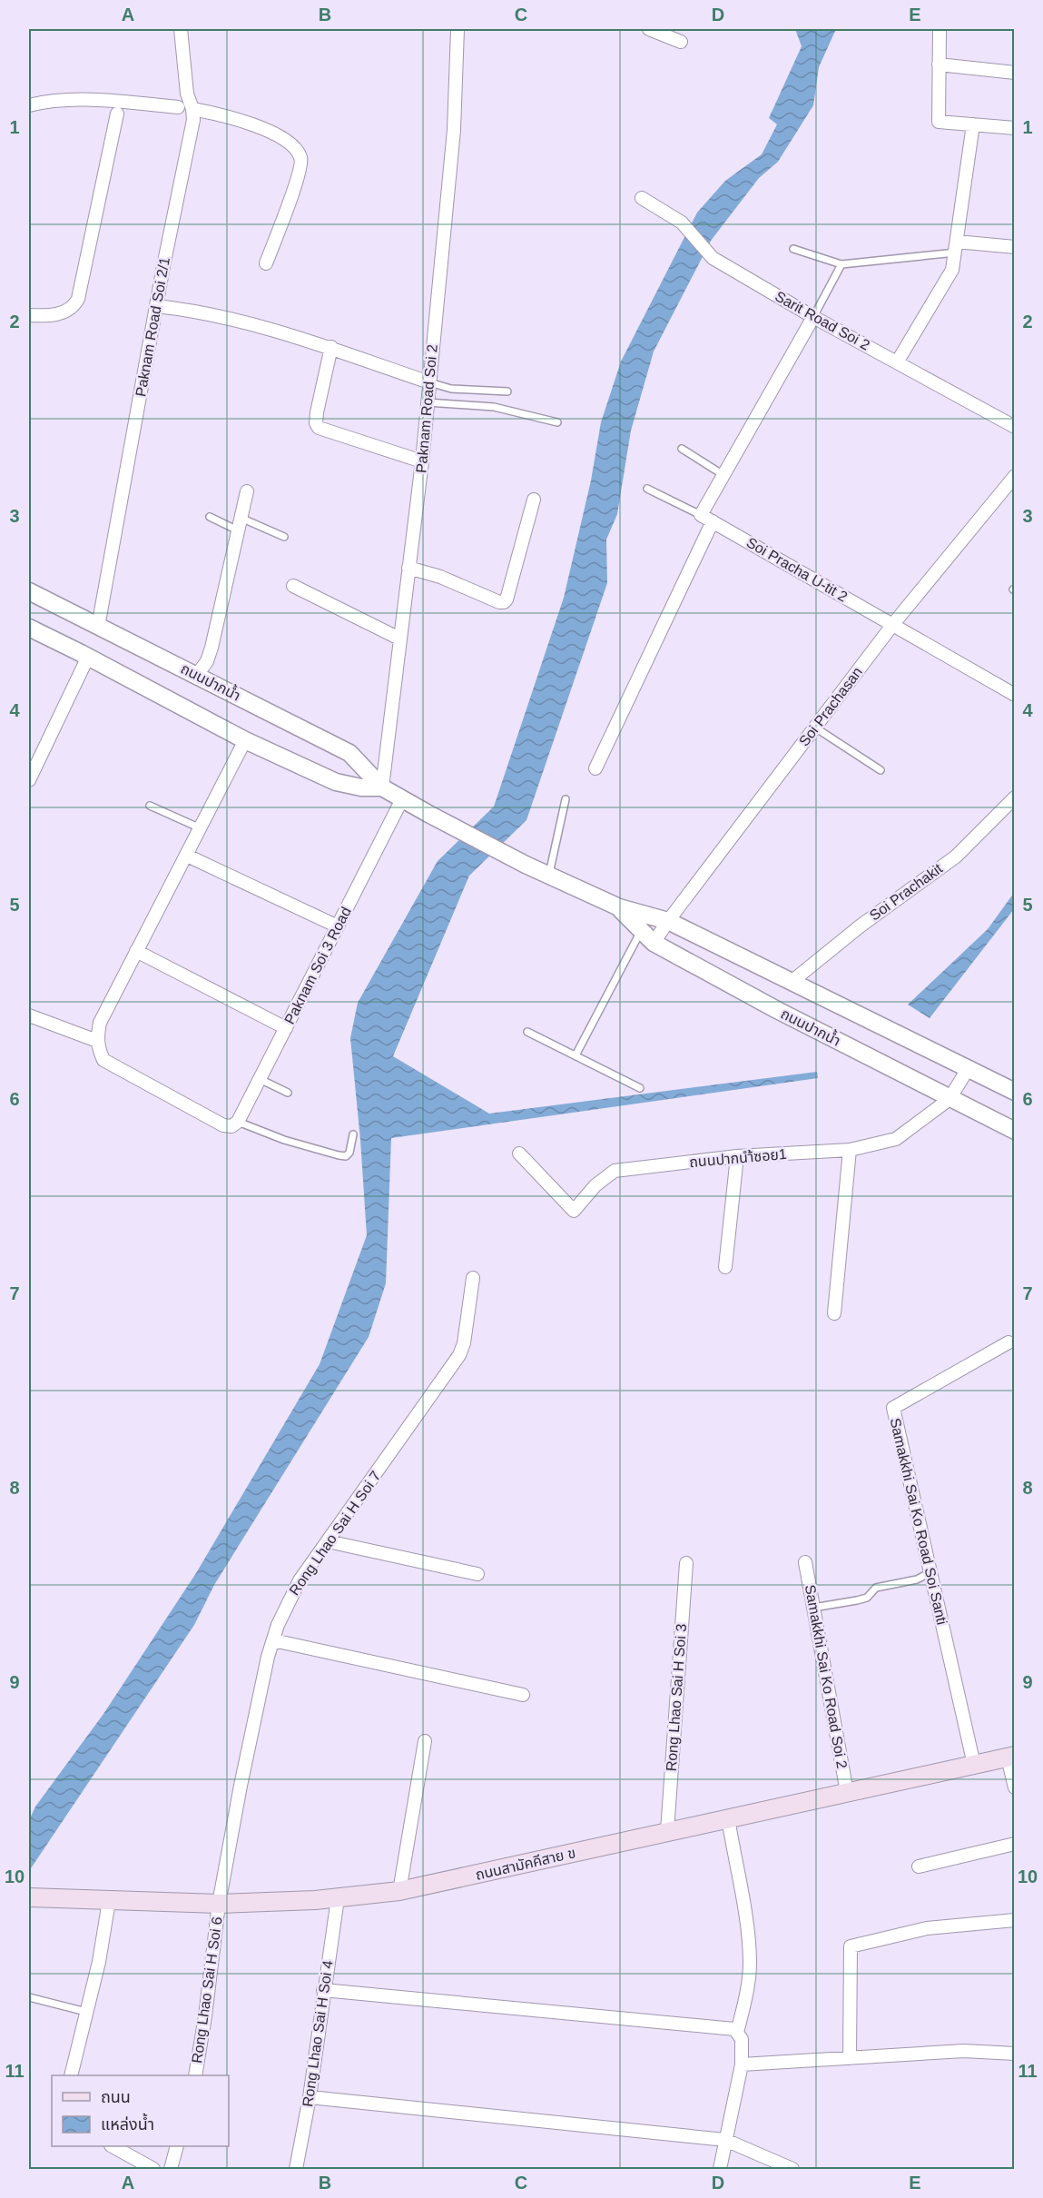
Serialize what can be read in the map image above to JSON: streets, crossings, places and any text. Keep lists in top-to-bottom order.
{
  "streets": {
    "main road": ["ถนนสามัคคีสาย ข"],
    "street": [
      "Sarit Road Soi 2",
      "Paknam Road Soi 2/1",
      "Paknam Road Soi 2",
      "Soi Pracha U-tit 2",
      "ถนนปากน้ำ",
      "Soi Prachasan",
      "Soi Prachakit",
      "Paknam Soi 3 Road",
      "ถนนปากนำ้ซอย1",
      "Samakkhi Sai Ko Road Soi Santi",
      "Rong Lhao Sai H Soi 7",
      "Samakkhi Sai Ko Road Soi 2",
      "Rong Lhao Sai H Soi 3",
      "Rong Lhao Sai H Soi 6",
      "Rong Lhao Sai H Soi 4"
    ]
  },
  "crossings": [
    ["Paknam Road Soi 2/1", "ถนนปากน้ำ"],
    ["Paknam Road Soi 2", "ถนนปากน้ำ"],
    ["Soi Pracha U-tit 2", "Soi Prachasan"],
    ["ถนนปากน้ำ", "Soi Prachasan"],
    ["ถนนปากน้ำ", "Soi Prachakit"],
    ["ถนนปากน้ำ", "Paknam Soi 3 Road"],
    ["ถนนปากน้ำ", "ถนนปากนำ้ซอย1"],
    ["Samakkhi Sai Ko Road Soi Santi", "ถนนสามัคคีสาย ข"],
    ["Rong Lhao Sai H Soi 7", "ถนนสามัคคีสาย ข"],
    ["Rong Lhao Sai H Soi 7", "Rong Lhao Sai H Soi 6"],
    ["Samakkhi Sai Ko Road Soi 2", "ถนนสามัคคีสาย ข"],
    ["Rong Lhao Sai H Soi 3", "ถนนสามัคคีสาย ข"],
    ["ถนนสามัคคีสาย ข", "Rong Lhao Sai H Soi 6"],
    ["ถนนสามัคคีสาย ข", "Rong Lhao Sai H Soi 4"]
  ],
  "legend": ["ถนน", "แหล่งน้ำ"],
  "grid": {
    "columns": [
      "A",
      "B",
      "C",
      "D",
      "E"
    ],
    "rows": [
      "1",
      "2",
      "3",
      "4",
      "5",
      "6",
      "7",
      "8",
      "9",
      "10",
      "11"
    ]
  }
}
